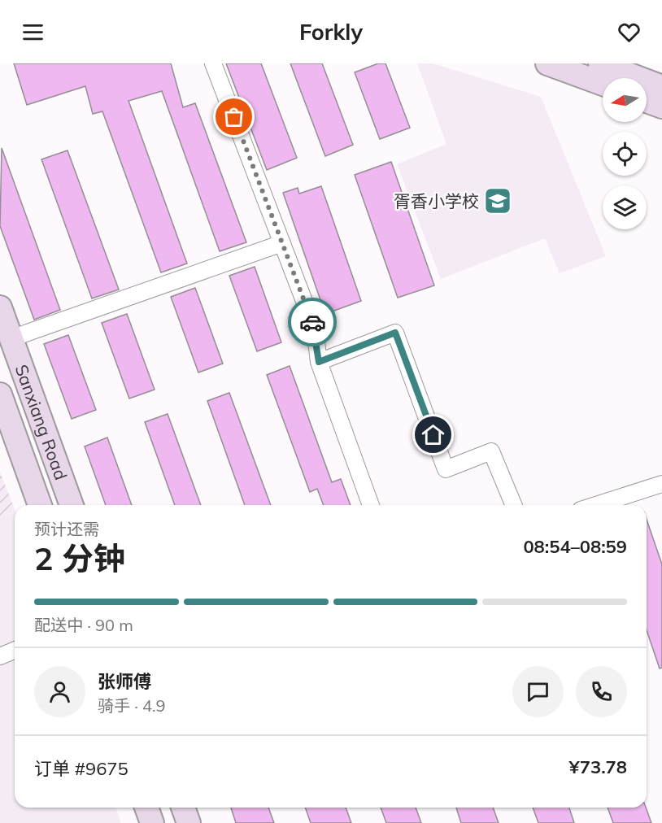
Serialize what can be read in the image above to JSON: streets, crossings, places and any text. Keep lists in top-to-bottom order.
{
  "streets": {
    "main road": ["Sanxiang Road"]
  },
  "places": {
    "school or university": ["胥香小学校"]
  },
  "north": "left",
  "page": {
    "header": "Forkly",
    "heading": ["2 分钟", "预计还需", "08:54–08:59"],
    "panel": [
      "张师傅",
      "骑手 · 4.9",
      "订单 #9675",
      "¥73.78"
    ],
    "bar": "配送中 · 90 m"
  }
}
